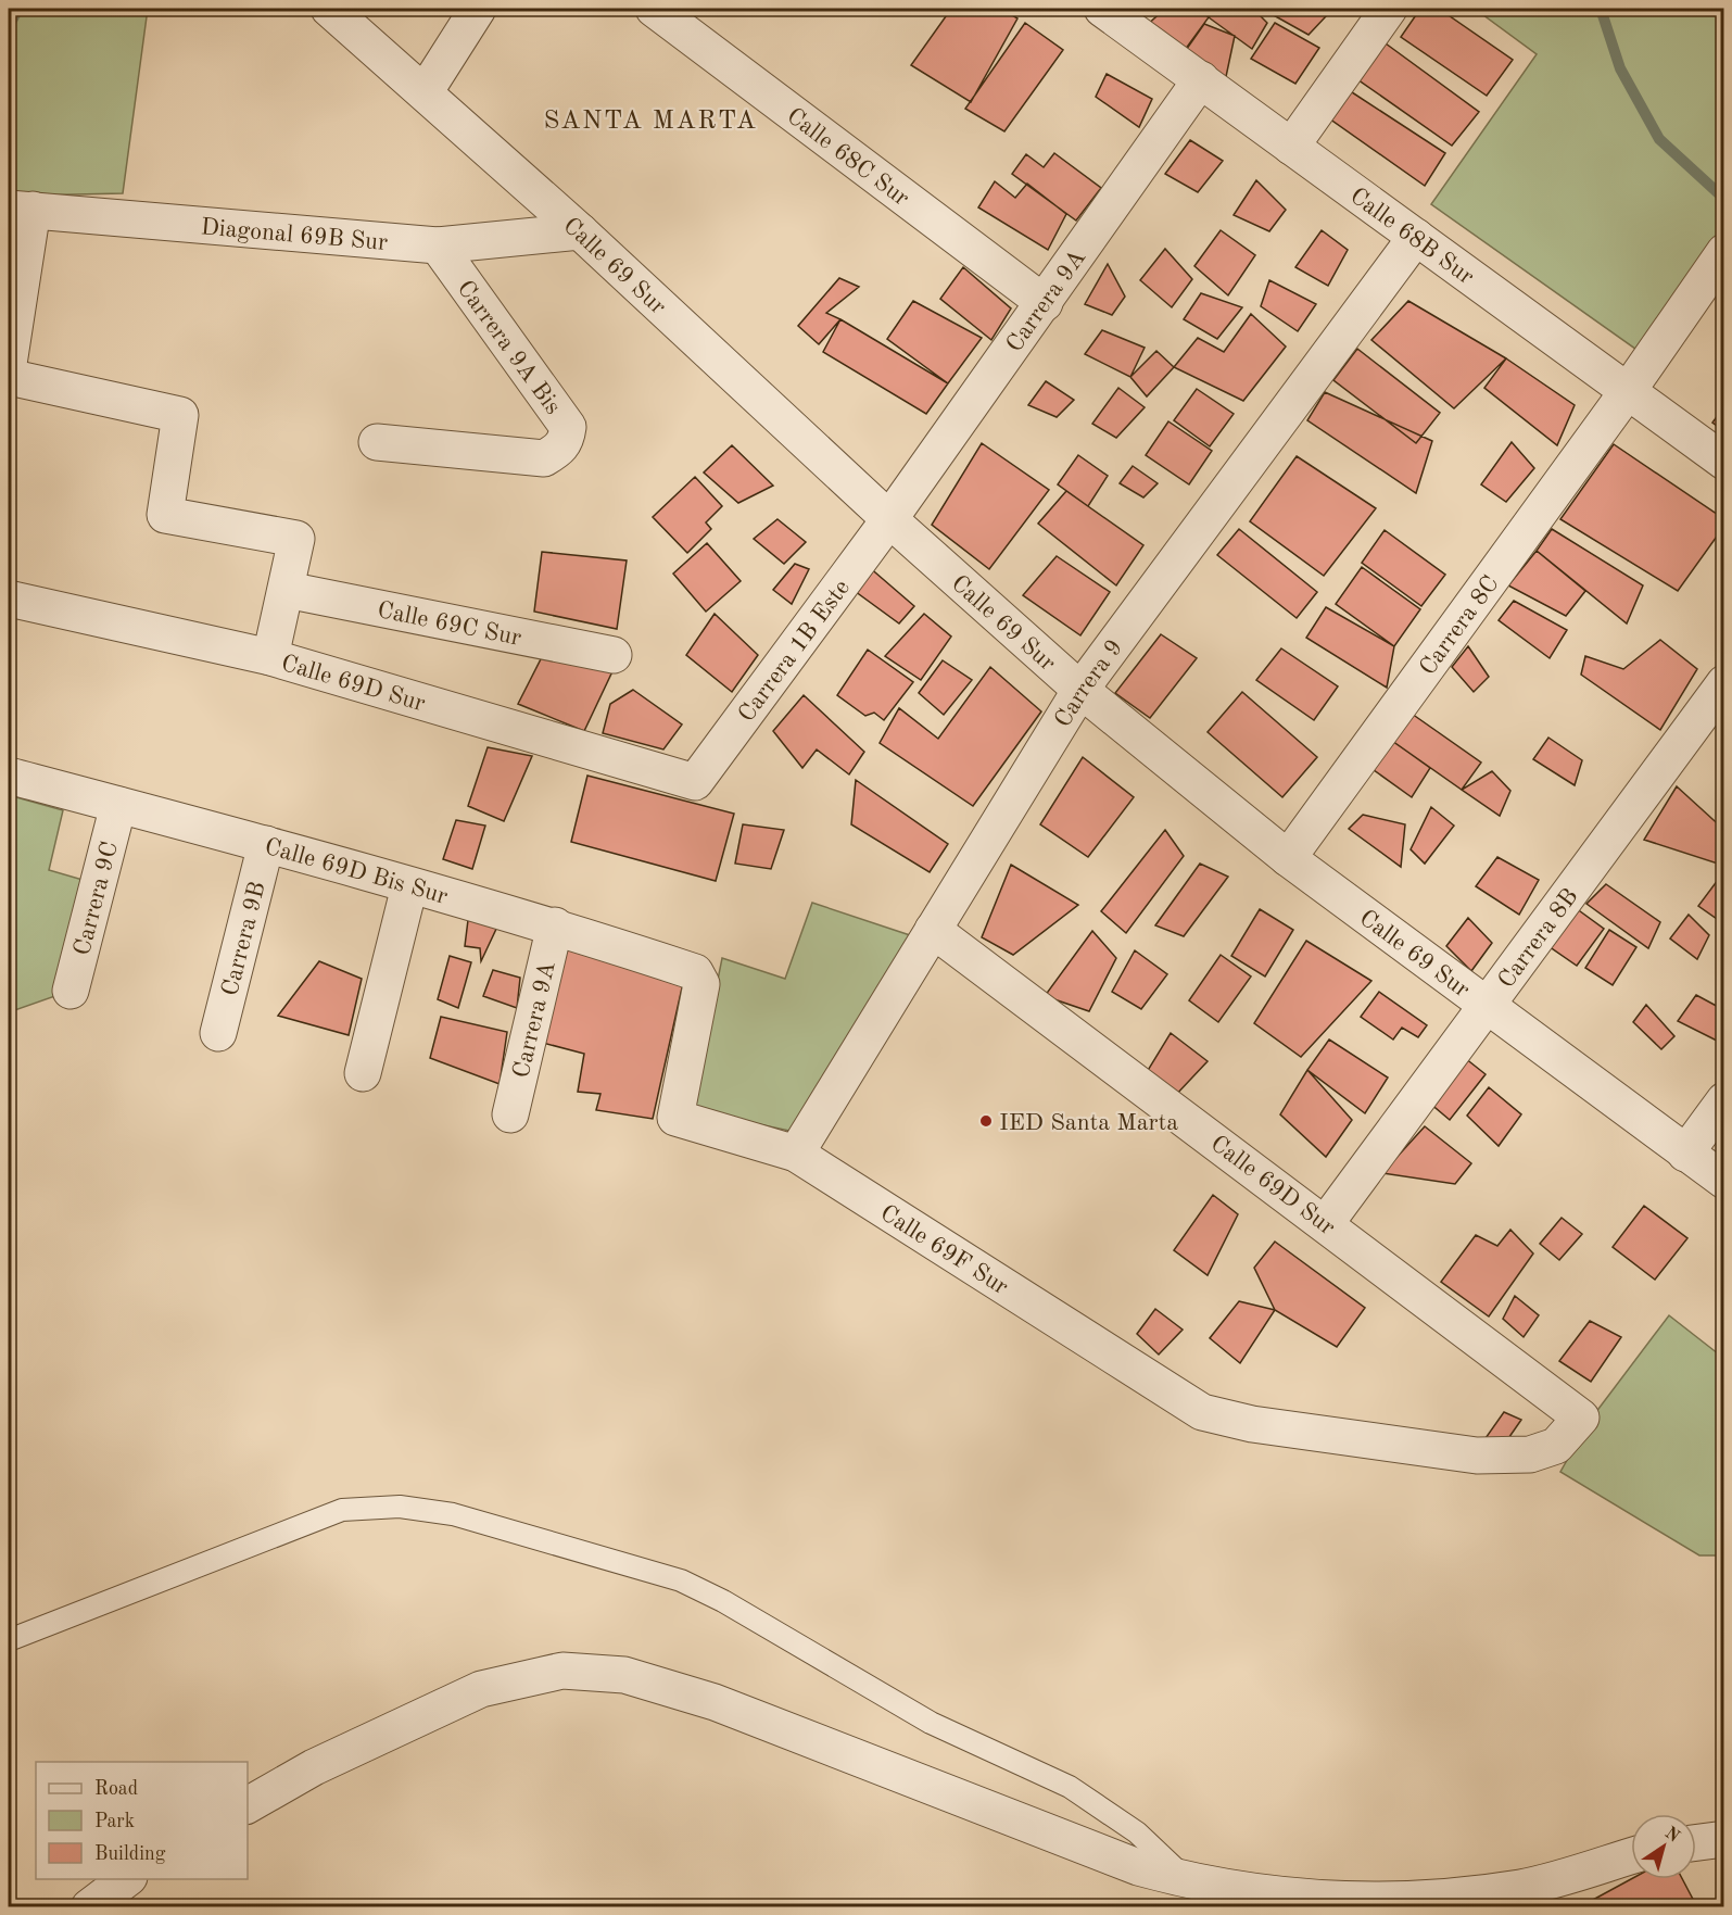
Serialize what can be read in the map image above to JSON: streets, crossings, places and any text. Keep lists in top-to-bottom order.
{
  "streets": {
    "street": [
      "Calle 68C Sur",
      "Diagonal 69B Sur",
      "Calle 68B Sur",
      "Calle 69 Sur",
      "Carrera 9A",
      "Carrera 9A Bis",
      "Calle 69C Sur",
      "Carrera 8C",
      "Carrera 1B Este",
      "Calle 69D Sur",
      "Carrera 9",
      "Calle 69D Bis Sur",
      "Carrera 9C",
      "Carrera 8B",
      "Carrera 9B",
      "Calle 69F Sur"
    ]
  },
  "crossings": [
    ["Calle 68C Sur", "Carrera 9A"],
    ["Diagonal 69B Sur", "Calle 69 Sur"],
    ["Diagonal 69B Sur", "Carrera 9A Bis"],
    ["Calle 68B Sur", "Carrera 9A"],
    ["Calle 68B Sur", "Carrera 8C"],
    ["Calle 68B Sur", "Carrera 9"],
    ["Calle 69 Sur", "Carrera 9A"],
    ["Calle 69 Sur", "Carrera 8C"],
    ["Calle 69 Sur", "Carrera 1B Este"],
    ["Calle 69 Sur", "Carrera 9"],
    ["Calle 69 Sur", "Carrera 8B"],
    ["Carrera 9A", "Carrera 1B Este"],
    ["Carrera 9A", "Calle 69D Bis Sur"],
    ["Carrera 1B Este", "Calle 69D Sur"],
    ["Calle 69D Sur", "Carrera 9"],
    ["Calle 69D Sur", "Carrera 8B"],
    ["Calle 69D Sur", "Calle 69F Sur"],
    ["Carrera 9", "Calle 69F Sur"],
    ["Calle 69D Bis Sur", "Carrera 9C"],
    ["Calle 69D Bis Sur", "Carrera 9B"],
    ["Calle 69D Bis Sur", "Calle 69F Sur"]
  ],
  "districts": ["SANTA MARTA"],
  "places": ["IED Santa Marta"],
  "legend": ["Road", "Park", "Building"],
  "north": "top right"
}
